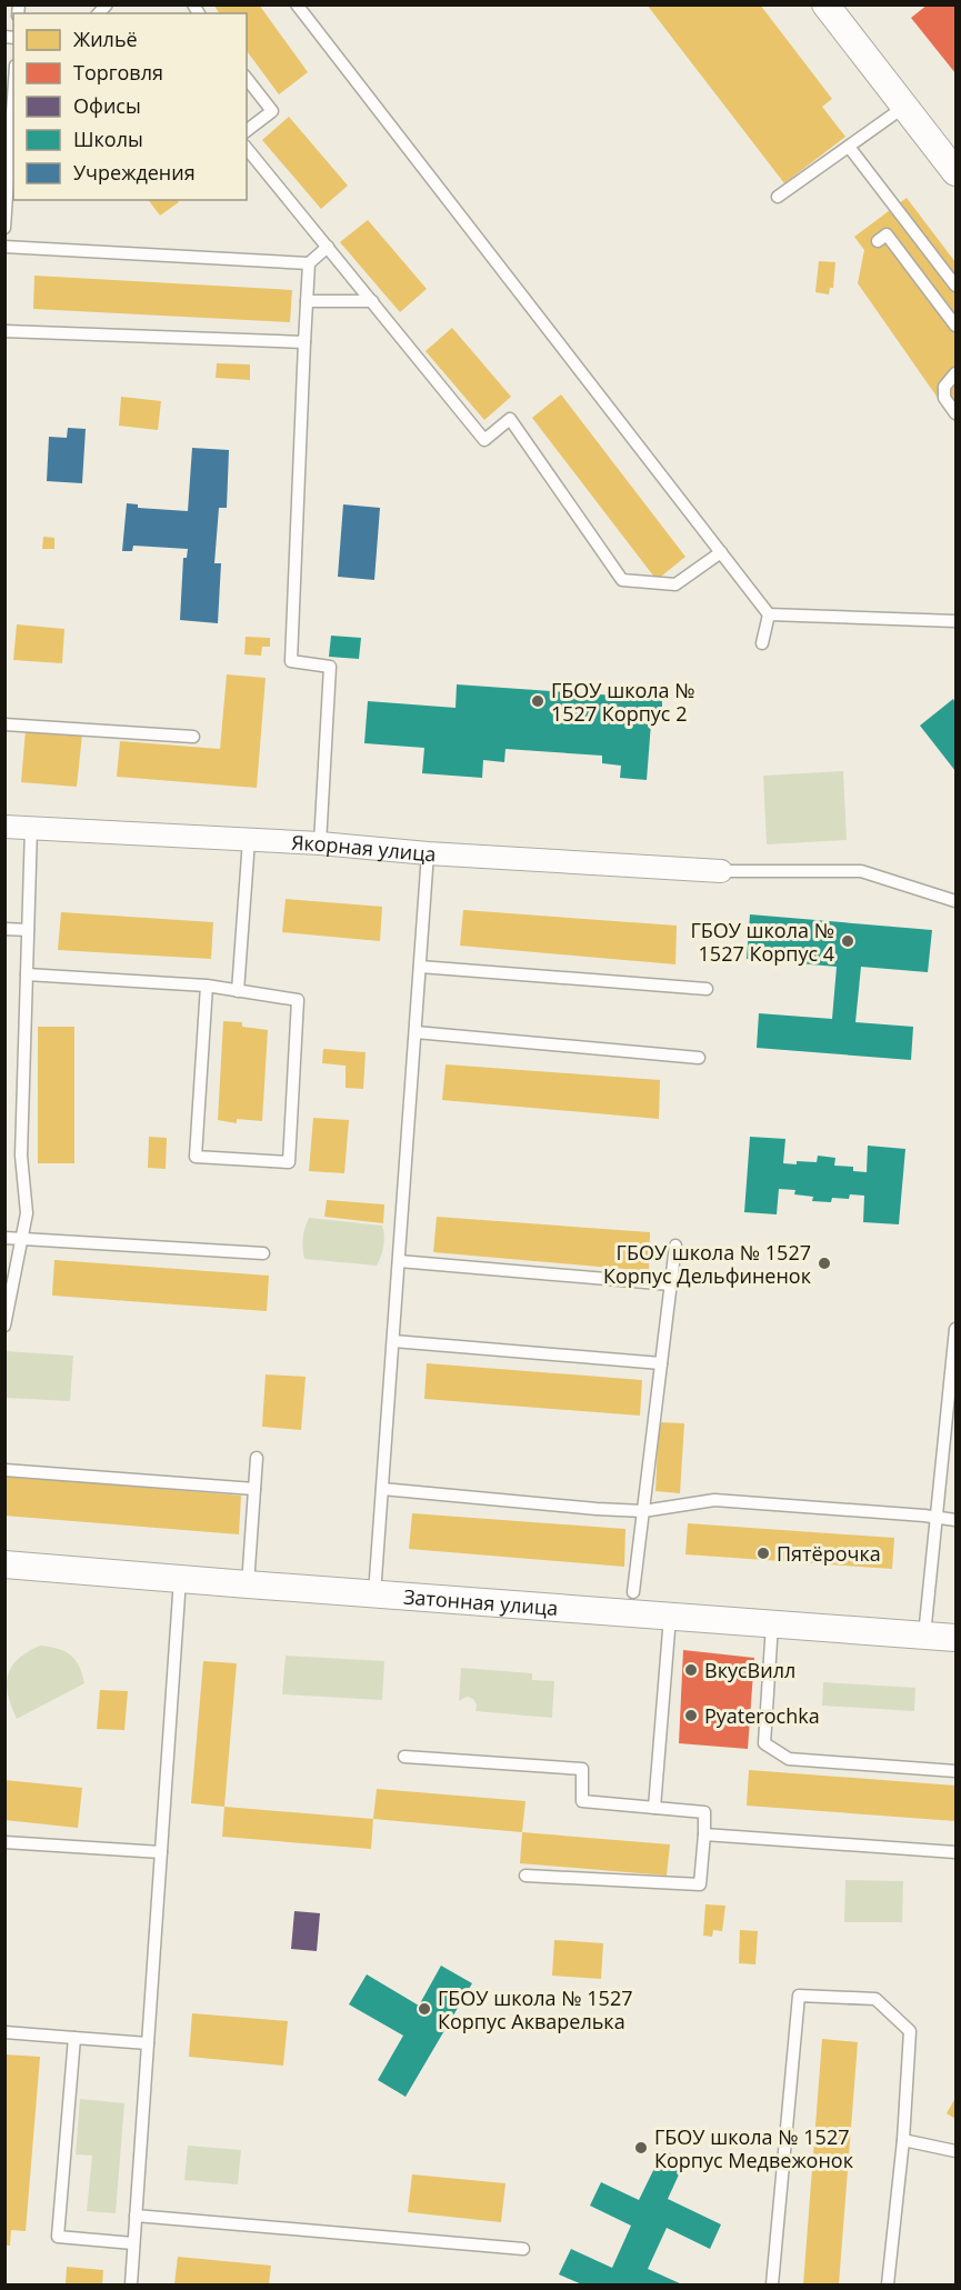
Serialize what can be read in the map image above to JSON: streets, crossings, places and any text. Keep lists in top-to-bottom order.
{
  "streets": {
    "street": ["Якорная улица", "Затонная улица"]
  },
  "places": [
    "ГБОУ школа № 1527 Корпус 2",
    "ГБОУ школа № 1527 Корпус 4",
    "ГБОУ школа № 1527 Корпус Дельфиненок",
    "Пятёрочка",
    "ВкусВилл",
    "Pyaterochka",
    "ГБОУ школа № 1527 Корпус Акварелька",
    "ГБОУ школа № 1527 Корпус Медвежонок"
  ],
  "legend": [
    "Жильё",
    "Торговля",
    "Офисы",
    "Школы",
    "Учреждения"
  ]
}
